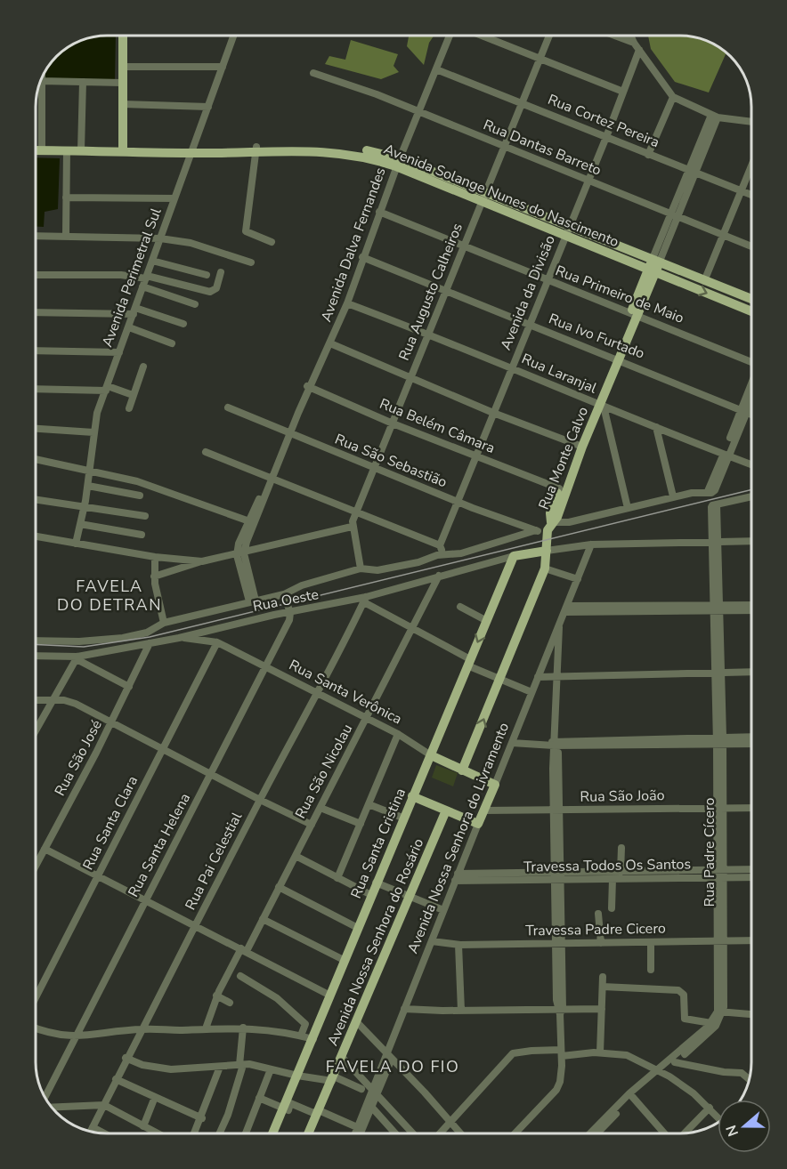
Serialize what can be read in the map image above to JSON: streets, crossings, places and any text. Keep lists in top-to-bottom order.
{
  "streets": {
    "main road": [
      "Avenida Solange Nunes do Nascimento",
      "Rua Monte Calvo",
      "Rua Oeste",
      "Rua Santa Verônica",
      "Avenida Nossa Senhora do Livramento",
      "Rua Santa Cristina",
      "Avenida Nossa Senhora do Rosário"
    ],
    "street": [
      "Rua Cortez Pereira",
      "Rua Dantas Barreto",
      "Avenida Dalva Fernandes",
      "Avenida Perimetral Sul",
      "Rua Augusto Calheiros",
      "Avenida da Divisão",
      "Rua Primeiro de Maio",
      "Rua Ivo Furtado",
      "Rua Laranjal",
      "Rua Belém Câmara",
      "Rua São Sebastião",
      "Rua São José",
      "Rua São Nicolau",
      "Rua São João",
      "Rua Santa Clara",
      "Rua Santa Helena",
      "Rua Padre Cícero",
      "Rua Pai Celestial",
      "Travessa Todos Os Santos",
      "Travessa Padre Cicero"
    ]
  },
  "crossings": [
    ["Rua Cortez Pereira", "Avenida Dalva Fernandes"],
    ["Rua Cortez Pereira", "Rua Augusto Calheiros"],
    ["Rua Cortez Pereira", "Avenida da Divisão"],
    ["Rua Cortez Pereira", "Rua Monte Calvo"],
    ["Rua Dantas Barreto", "Avenida Dalva Fernandes"],
    ["Rua Dantas Barreto", "Rua Augusto Calheiros"],
    ["Rua Dantas Barreto", "Avenida da Divisão"],
    ["Rua Dantas Barreto", "Rua Monte Calvo"],
    ["Avenida Solange Nunes do Nascimento", "Avenida Dalva Fernandes"],
    ["Avenida Solange Nunes do Nascimento", "Avenida Perimetral Sul"],
    ["Avenida Solange Nunes do Nascimento", "Rua Augusto Calheiros"],
    ["Avenida Solange Nunes do Nascimento", "Avenida da Divisão"],
    ["Avenida Solange Nunes do Nascimento", "Rua Monte Calvo"],
    ["Avenida Dalva Fernandes", "Rua Primeiro de Maio"],
    ["Avenida Dalva Fernandes", "Rua Ivo Furtado"],
    ["Avenida Dalva Fernandes", "Rua Laranjal"],
    ["Avenida Dalva Fernandes", "Rua Belém Câmara"],
    ["Avenida Dalva Fernandes", "Rua São Sebastião"],
    ["Rua Augusto Calheiros", "Rua Primeiro de Maio"],
    ["Rua Augusto Calheiros", "Rua Ivo Furtado"],
    ["Rua Augusto Calheiros", "Rua Laranjal"],
    ["Rua Augusto Calheiros", "Rua Belém Câmara"],
    ["Rua Augusto Calheiros", "Rua São Sebastião"],
    ["Rua Augusto Calheiros", "Rua Oeste"],
    ["Avenida da Divisão", "Rua Primeiro de Maio"],
    ["Avenida da Divisão", "Rua Ivo Furtado"],
    ["Avenida da Divisão", "Rua Laranjal"],
    ["Avenida da Divisão", "Rua Belém Câmara"],
    ["Avenida da Divisão", "Rua São Sebastião"],
    ["Avenida da Divisão", "Rua Oeste"],
    ["Rua Primeiro de Maio", "Rua Monte Calvo"],
    ["Rua Ivo Furtado", "Rua Monte Calvo"],
    ["Rua Laranjal", "Rua Monte Calvo"],
    ["Rua Belém Câmara", "Rua Monte Calvo"],
    ["Rua São Sebastião", "Rua Oeste"],
    ["Rua Oeste", "Rua Santa Verônica"],
    ["Rua Oeste", "Rua São José"],
    ["Rua Oeste", "Rua São Nicolau"],
    ["Rua Oeste", "Rua Santa Cristina"],
    ["Rua Oeste", "Rua Santa Helena"],
    ["Rua Oeste", "Rua Pai Celestial"],
    ["Rua Santa Verônica", "Rua São Nicolau"],
    ["Rua Santa Verônica", "Rua Santa Clara"],
    ["Rua Santa Verônica", "Avenida Nossa Senhora do Livramento"],
    ["Rua Santa Verônica", "Rua Santa Cristina"],
    ["Rua Santa Verônica", "Rua Santa Helena"],
    ["Rua Santa Verônica", "Rua Pai Celestial"],
    ["Rua São João", "Avenida Nossa Senhora do Livramento"],
    ["Rua São João", "Rua Padre Cícero"],
    ["Avenida Nossa Senhora do Livramento", "Travessa Todos Os Santos"],
    ["Avenida Nossa Senhora do Livramento", "Travessa Padre Cicero"],
    ["Rua Padre Cícero", "Travessa Todos Os Santos"],
    ["Rua Padre Cícero", "Travessa Padre Cicero"]
  ],
  "districts": ["FAVELA DO DETRAN", "FAVELA DO FIO"],
  "north": "left"
}
